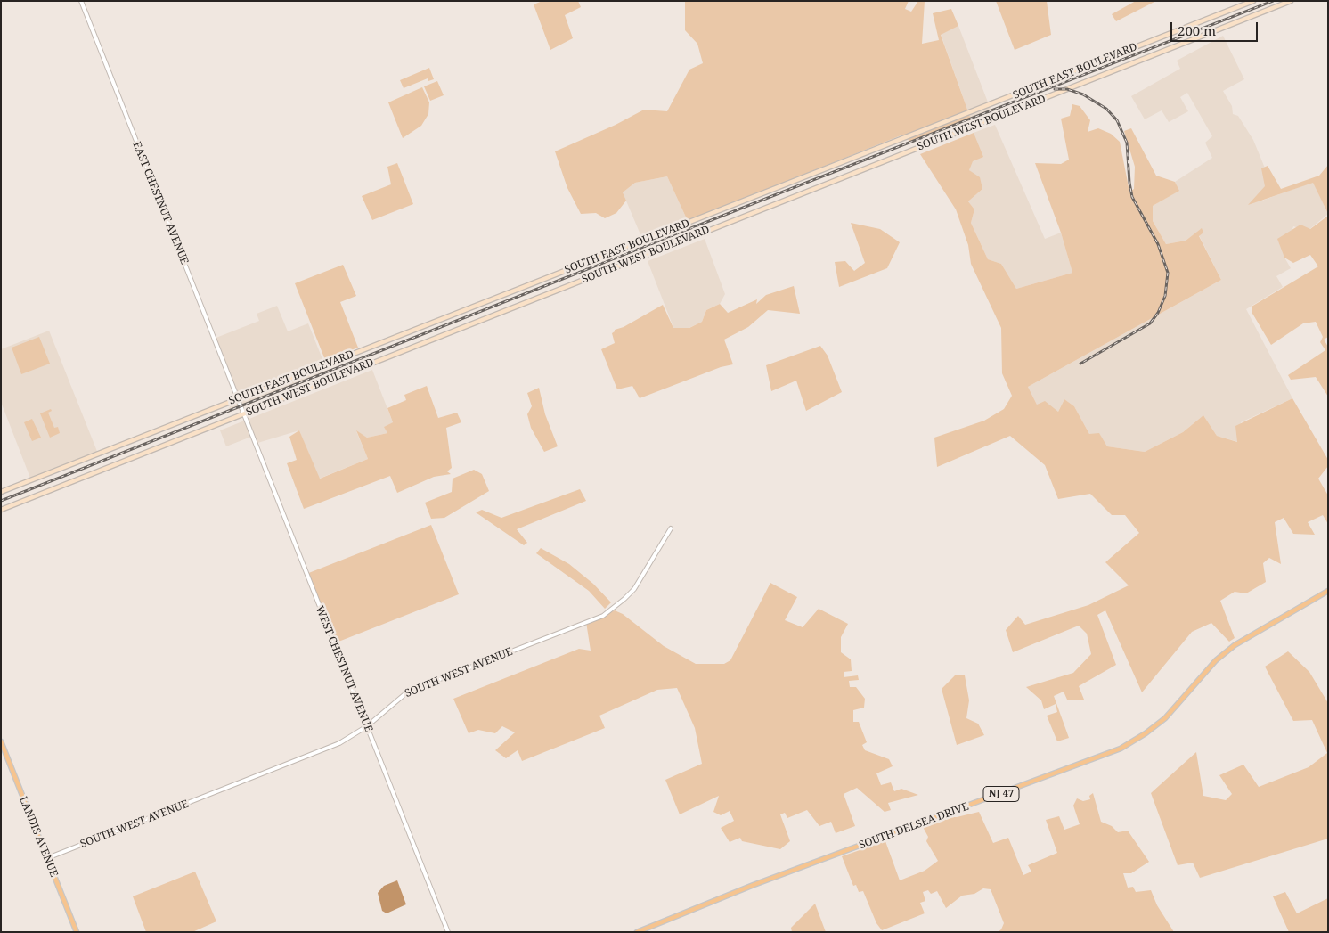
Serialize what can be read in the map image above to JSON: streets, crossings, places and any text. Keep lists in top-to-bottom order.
{
  "streets": {
    "main road": [
      "SOUTH EAST BOULEVARD",
      "SOUTH WEST BOULEVARD",
      "NJ 47",
      "SOUTH DELSEA DRIVE",
      "LANDIS AVENUE"
    ],
    "street": ["EAST CHESTNUT AVENUE", "WEST CHESTNUT AVENUE", "SOUTH WEST AVENUE"]
  },
  "crossings": [
    ["SOUTH EAST BOULEVARD", "EAST CHESTNUT AVENUE"],
    ["SOUTH WEST BOULEVARD", "WEST CHESTNUT AVENUE"],
    ["EAST CHESTNUT AVENUE", "WEST CHESTNUT AVENUE"],
    ["WEST CHESTNUT AVENUE", "SOUTH WEST AVENUE"],
    ["SOUTH WEST AVENUE", "LANDIS AVENUE"]
  ],
  "scale_bar": "200 m"
}
